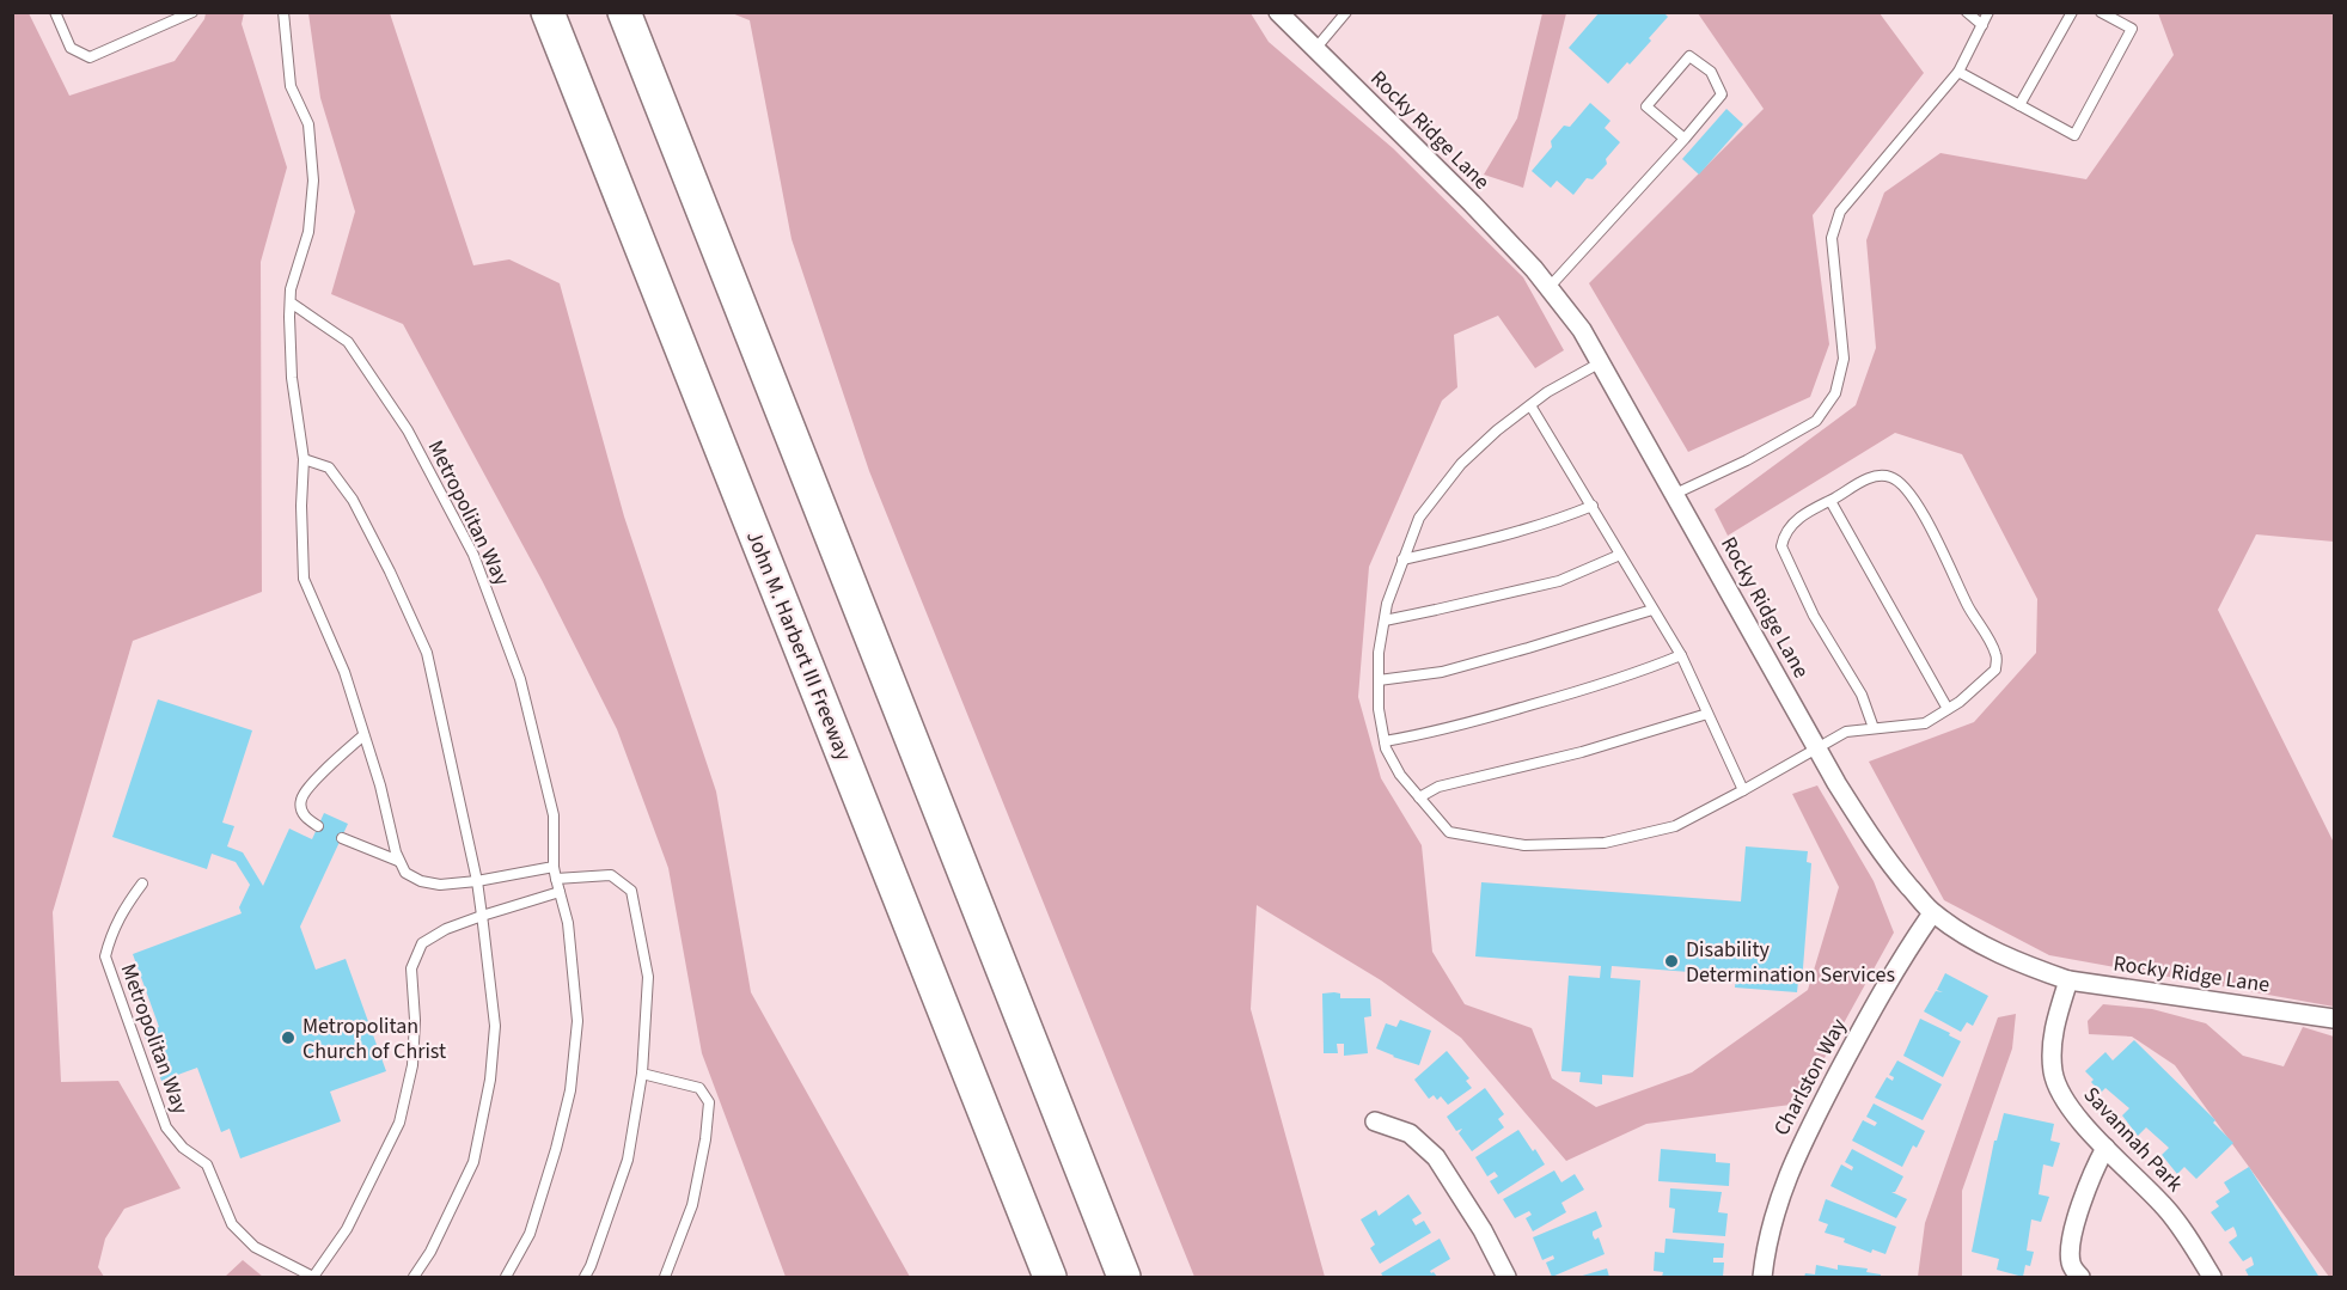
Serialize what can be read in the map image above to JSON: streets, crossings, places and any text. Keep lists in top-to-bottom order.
{
  "streets": {
    "highway": ["John M. Harbert III Freeway"],
    "street": ["Rocky Ridge Lane", "Charlston Way", "Savannah Park"],
    "lane": ["Metropolitan Way"]
  },
  "crossings": [
    ["Rocky Ridge Lane", "Charlston Way"],
    ["Rocky Ridge Lane", "Savannah Park"]
  ],
  "places": ["Disability Determination Services", "Metropolitan Church of Christ"]
}
